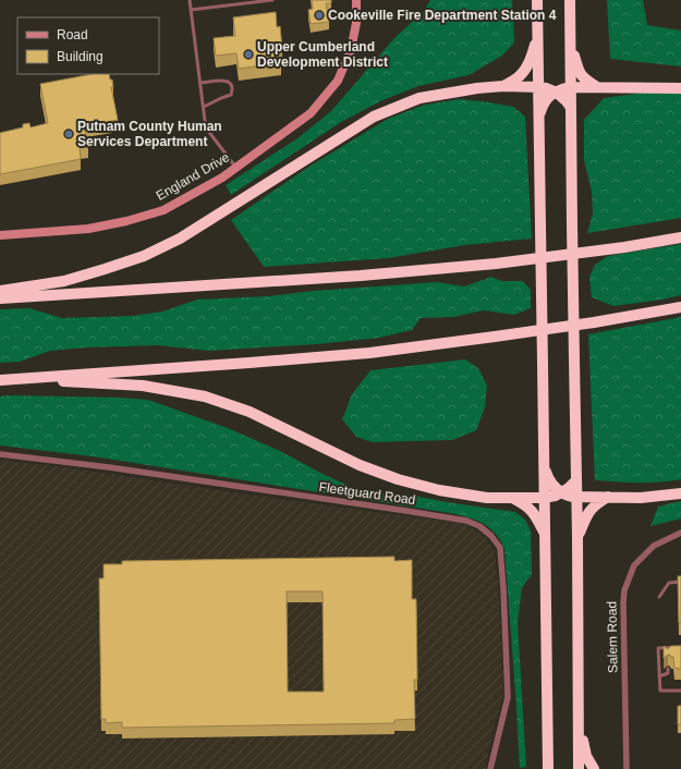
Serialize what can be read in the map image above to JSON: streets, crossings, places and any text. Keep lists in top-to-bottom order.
{
  "streets": {
    "street": ["England Drive", "Fleetguard Road", "Salem Road"]
  },
  "places": ["Cookeville Fire Department Station 4", "Upper Cumberland Development District", "Putnam County Human Services Department"],
  "legend": ["Road", "Building"]
}
